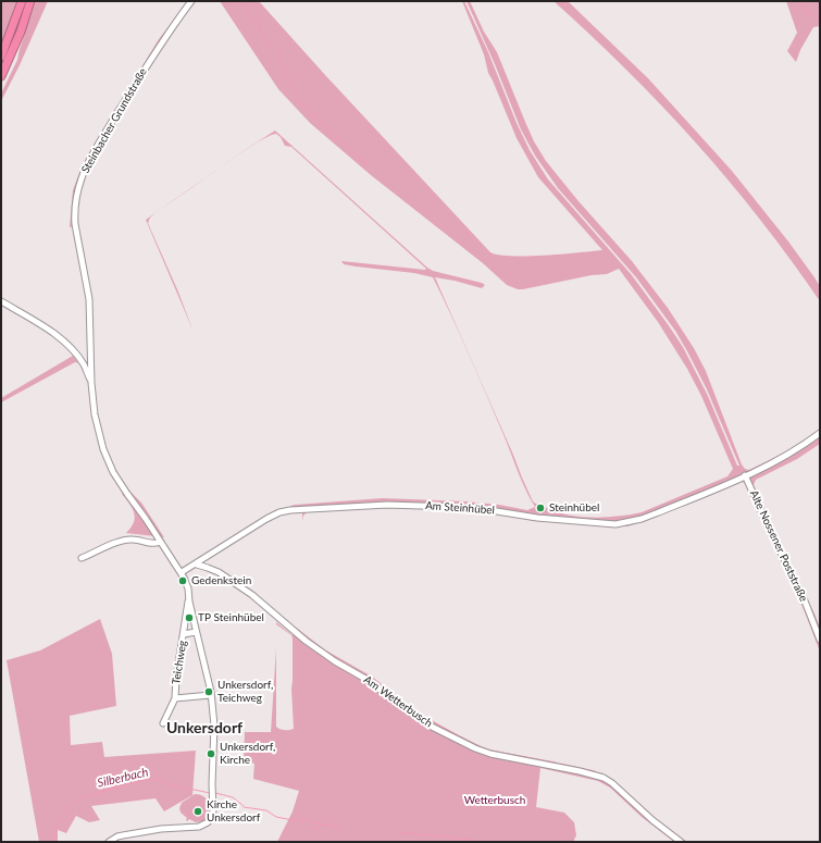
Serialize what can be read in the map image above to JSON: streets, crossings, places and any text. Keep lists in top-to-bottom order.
{
  "streets": {
    "street": [
      "Steinbacher Grundstraße",
      "Am Steinhübel",
      "Alte Nossener Poststraße",
      "Teichweg",
      "Am Wetterbusch"
    ]
  },
  "crossings": [
    ["Am Steinhübel", "Alte Nossener Poststraße"],
    ["Am Steinhübel", "Am Wetterbusch"]
  ],
  "districts": ["Unkersdorf"],
  "water": ["Silberbach"],
  "parks": ["Wetterbusch"],
  "places": [
    "Steinhübel",
    "Gedenkstein",
    "TP Steinhübel",
    "Unkersdorf, Teichweg",
    "Unkersdorf, Kirche",
    "Kirche Unkersdorf"
  ]
}
